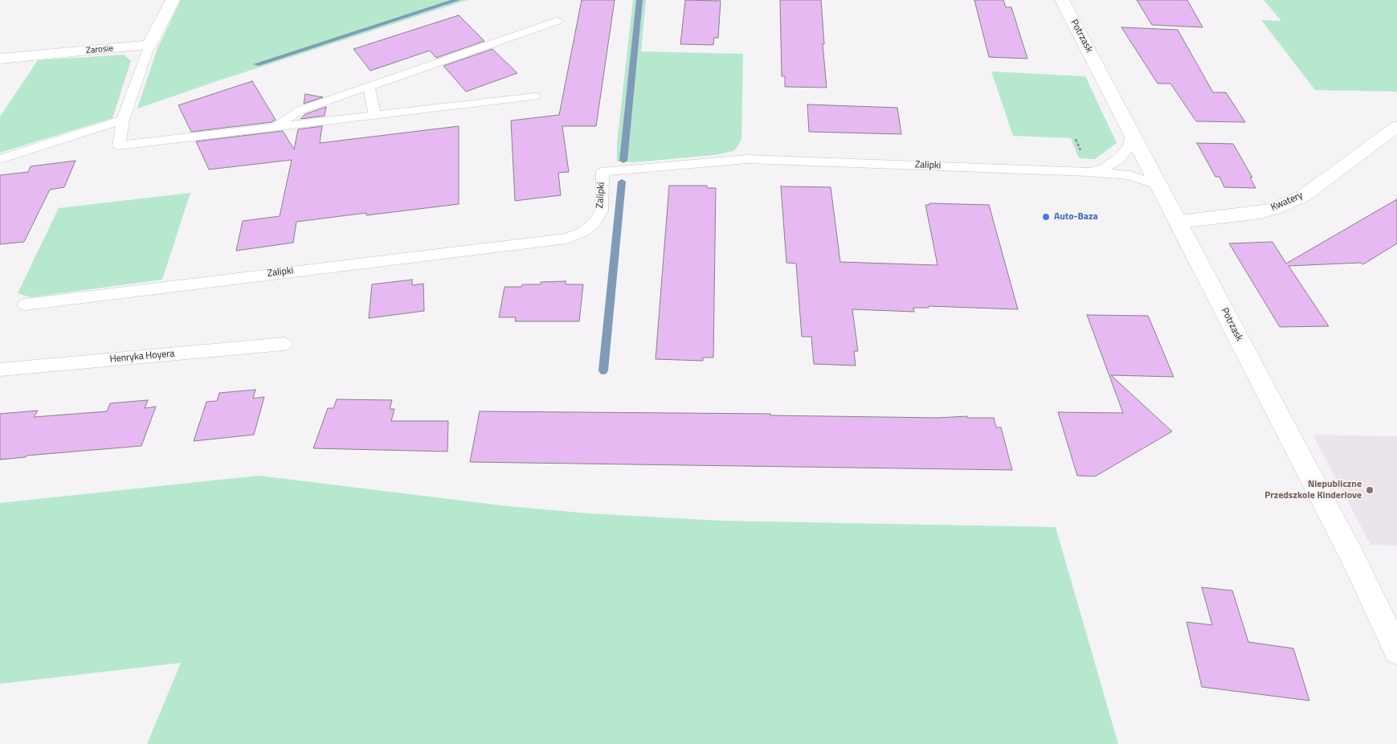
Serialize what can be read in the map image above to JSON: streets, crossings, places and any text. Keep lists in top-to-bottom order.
{
  "streets": {
    "street": ["Potrzask", "Zarosie", "Kwatery"],
    "lane": ["Zalipki", "Henryka Hoyera"]
  },
  "crossings": [
    ["Potrzask", "Zalipki"],
    ["Potrzask", "Kwatery"]
  ],
  "places": ["Auto-Baza", "Niepubliczne Przedszkole Kinderlove"]
}
